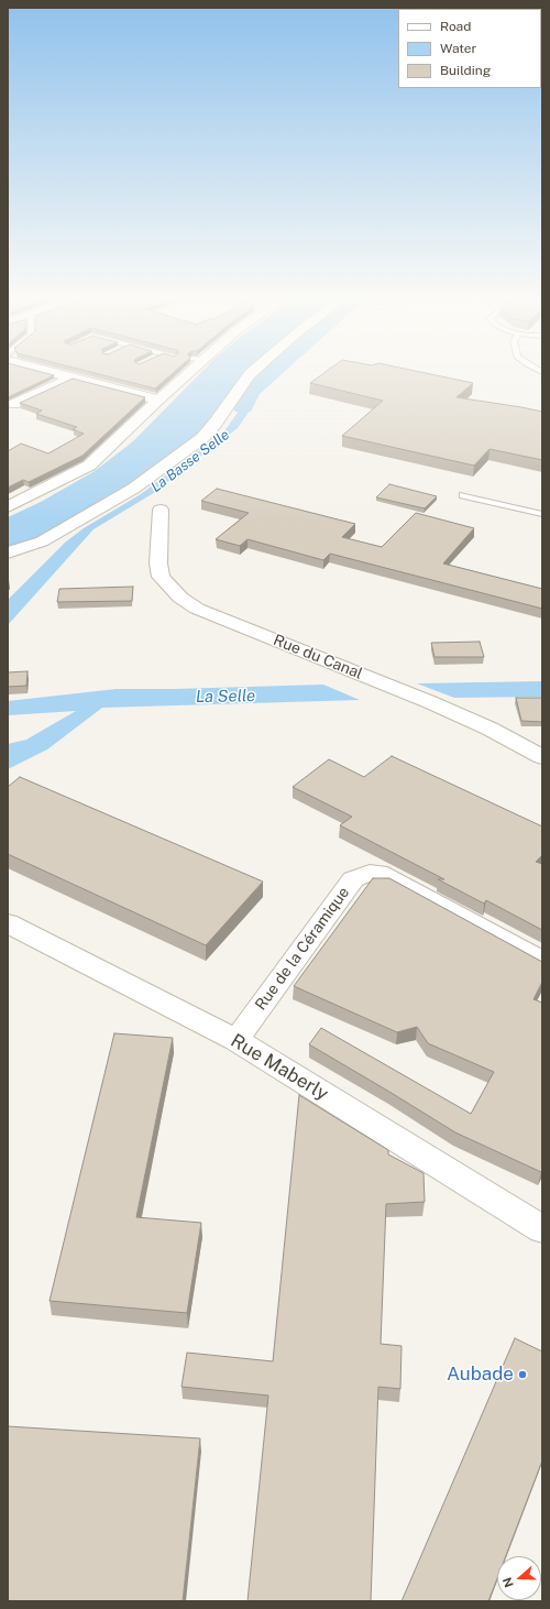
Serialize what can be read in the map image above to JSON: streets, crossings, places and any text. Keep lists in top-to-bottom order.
{
  "streets": {
    "street": ["Rue du Canal", "Rue de la Céramique", "Rue Maberly"]
  },
  "crossings": [
    ["Rue de la Céramique", "Rue Maberly"]
  ],
  "water": ["La Basse Selle", "La Selle"],
  "places": ["Aubade"],
  "legend": ["Road", "Water", "Building"],
  "north": "left"
}
